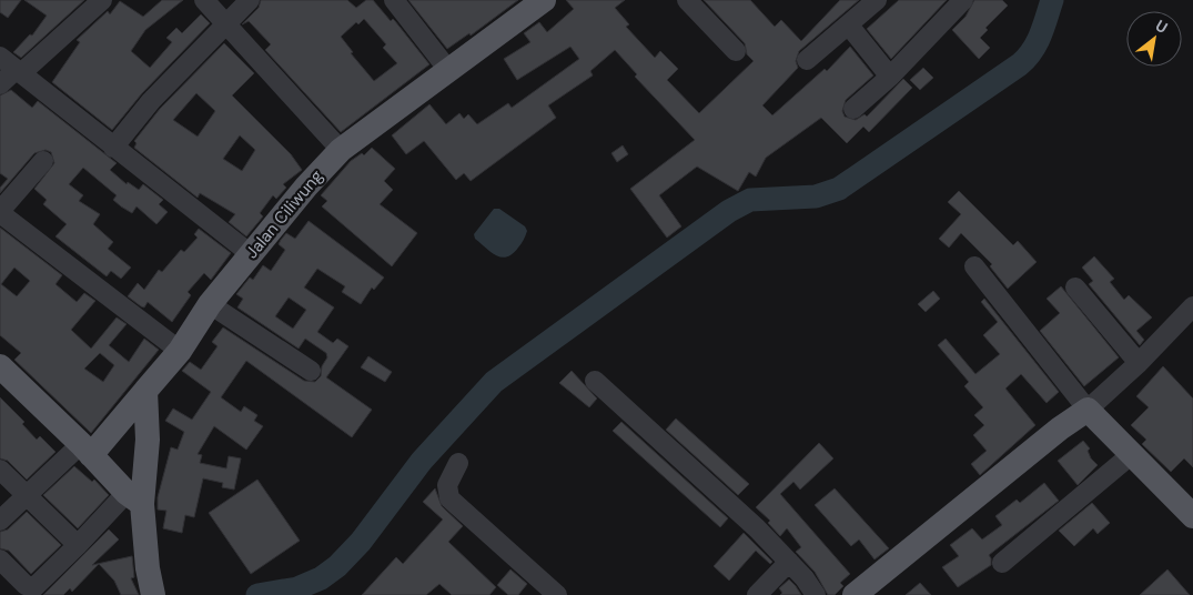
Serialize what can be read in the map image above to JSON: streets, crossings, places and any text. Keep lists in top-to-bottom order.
{
  "streets": {
    "main road": ["Jalan Ciliwung"]
  },
  "north": "top right"
}
